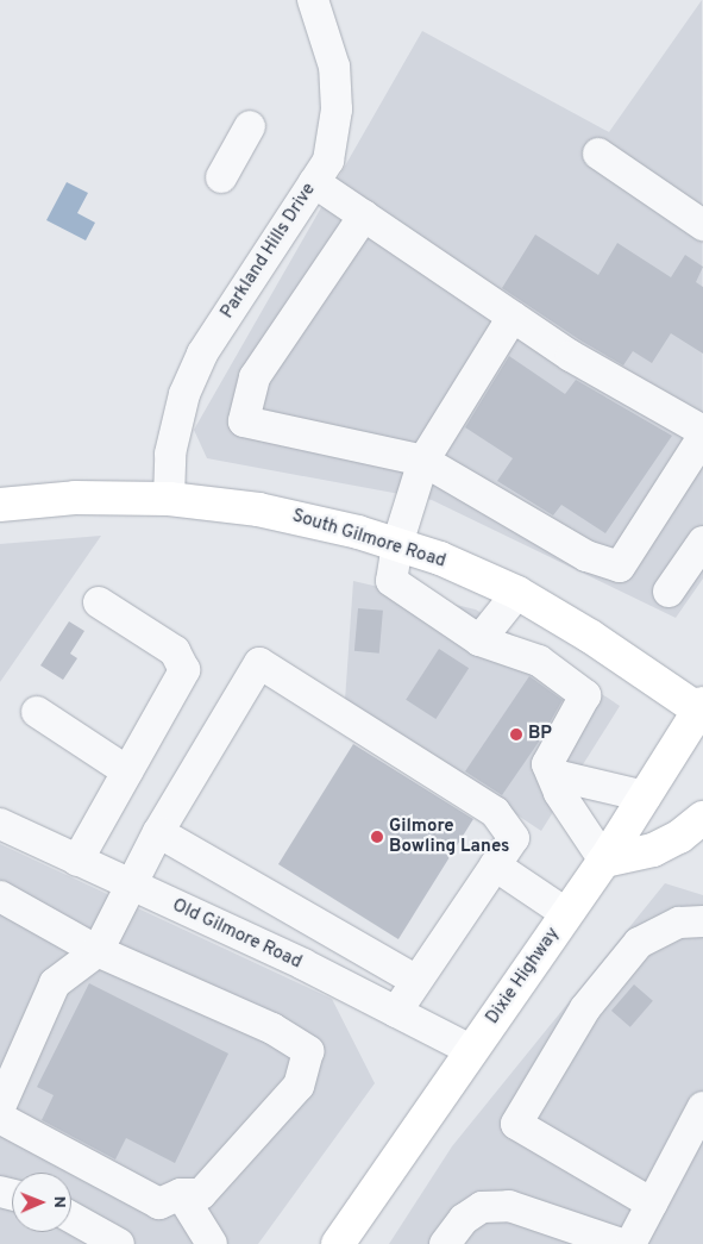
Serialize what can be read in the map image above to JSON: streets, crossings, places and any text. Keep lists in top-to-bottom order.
{
  "streets": {
    "main road": ["South Gilmore Road", "Dixie Highway"],
    "street": ["Parkland Hills Drive", "Old Gilmore Road"]
  },
  "crossings": [
    ["Parkland Hills Drive", "South Gilmore Road"],
    ["South Gilmore Road", "Dixie Highway"],
    ["Old Gilmore Road", "Dixie Highway"]
  ],
  "places": ["BP", "Gilmore Bowling Lanes"],
  "north": "right"
}
